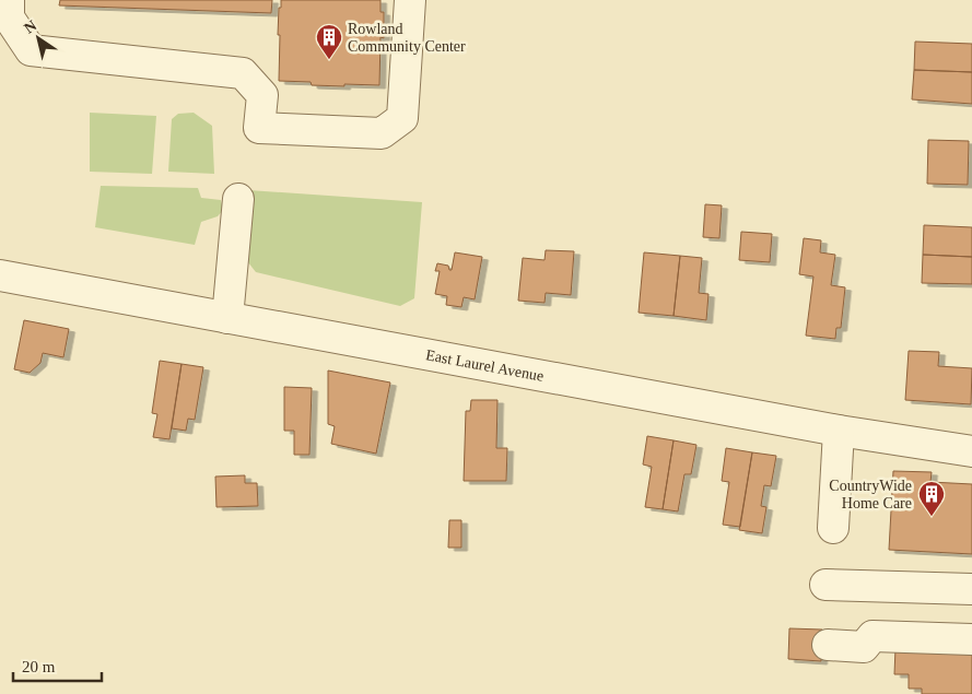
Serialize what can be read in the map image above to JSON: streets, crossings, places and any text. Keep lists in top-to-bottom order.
{
  "streets": {
    "street": ["East Laurel Avenue"]
  },
  "places": {
    "building": ["Rowland Community Center", "CountryWide Home Care"]
  },
  "scale_bar": "20 m",
  "north": "top left"
}
